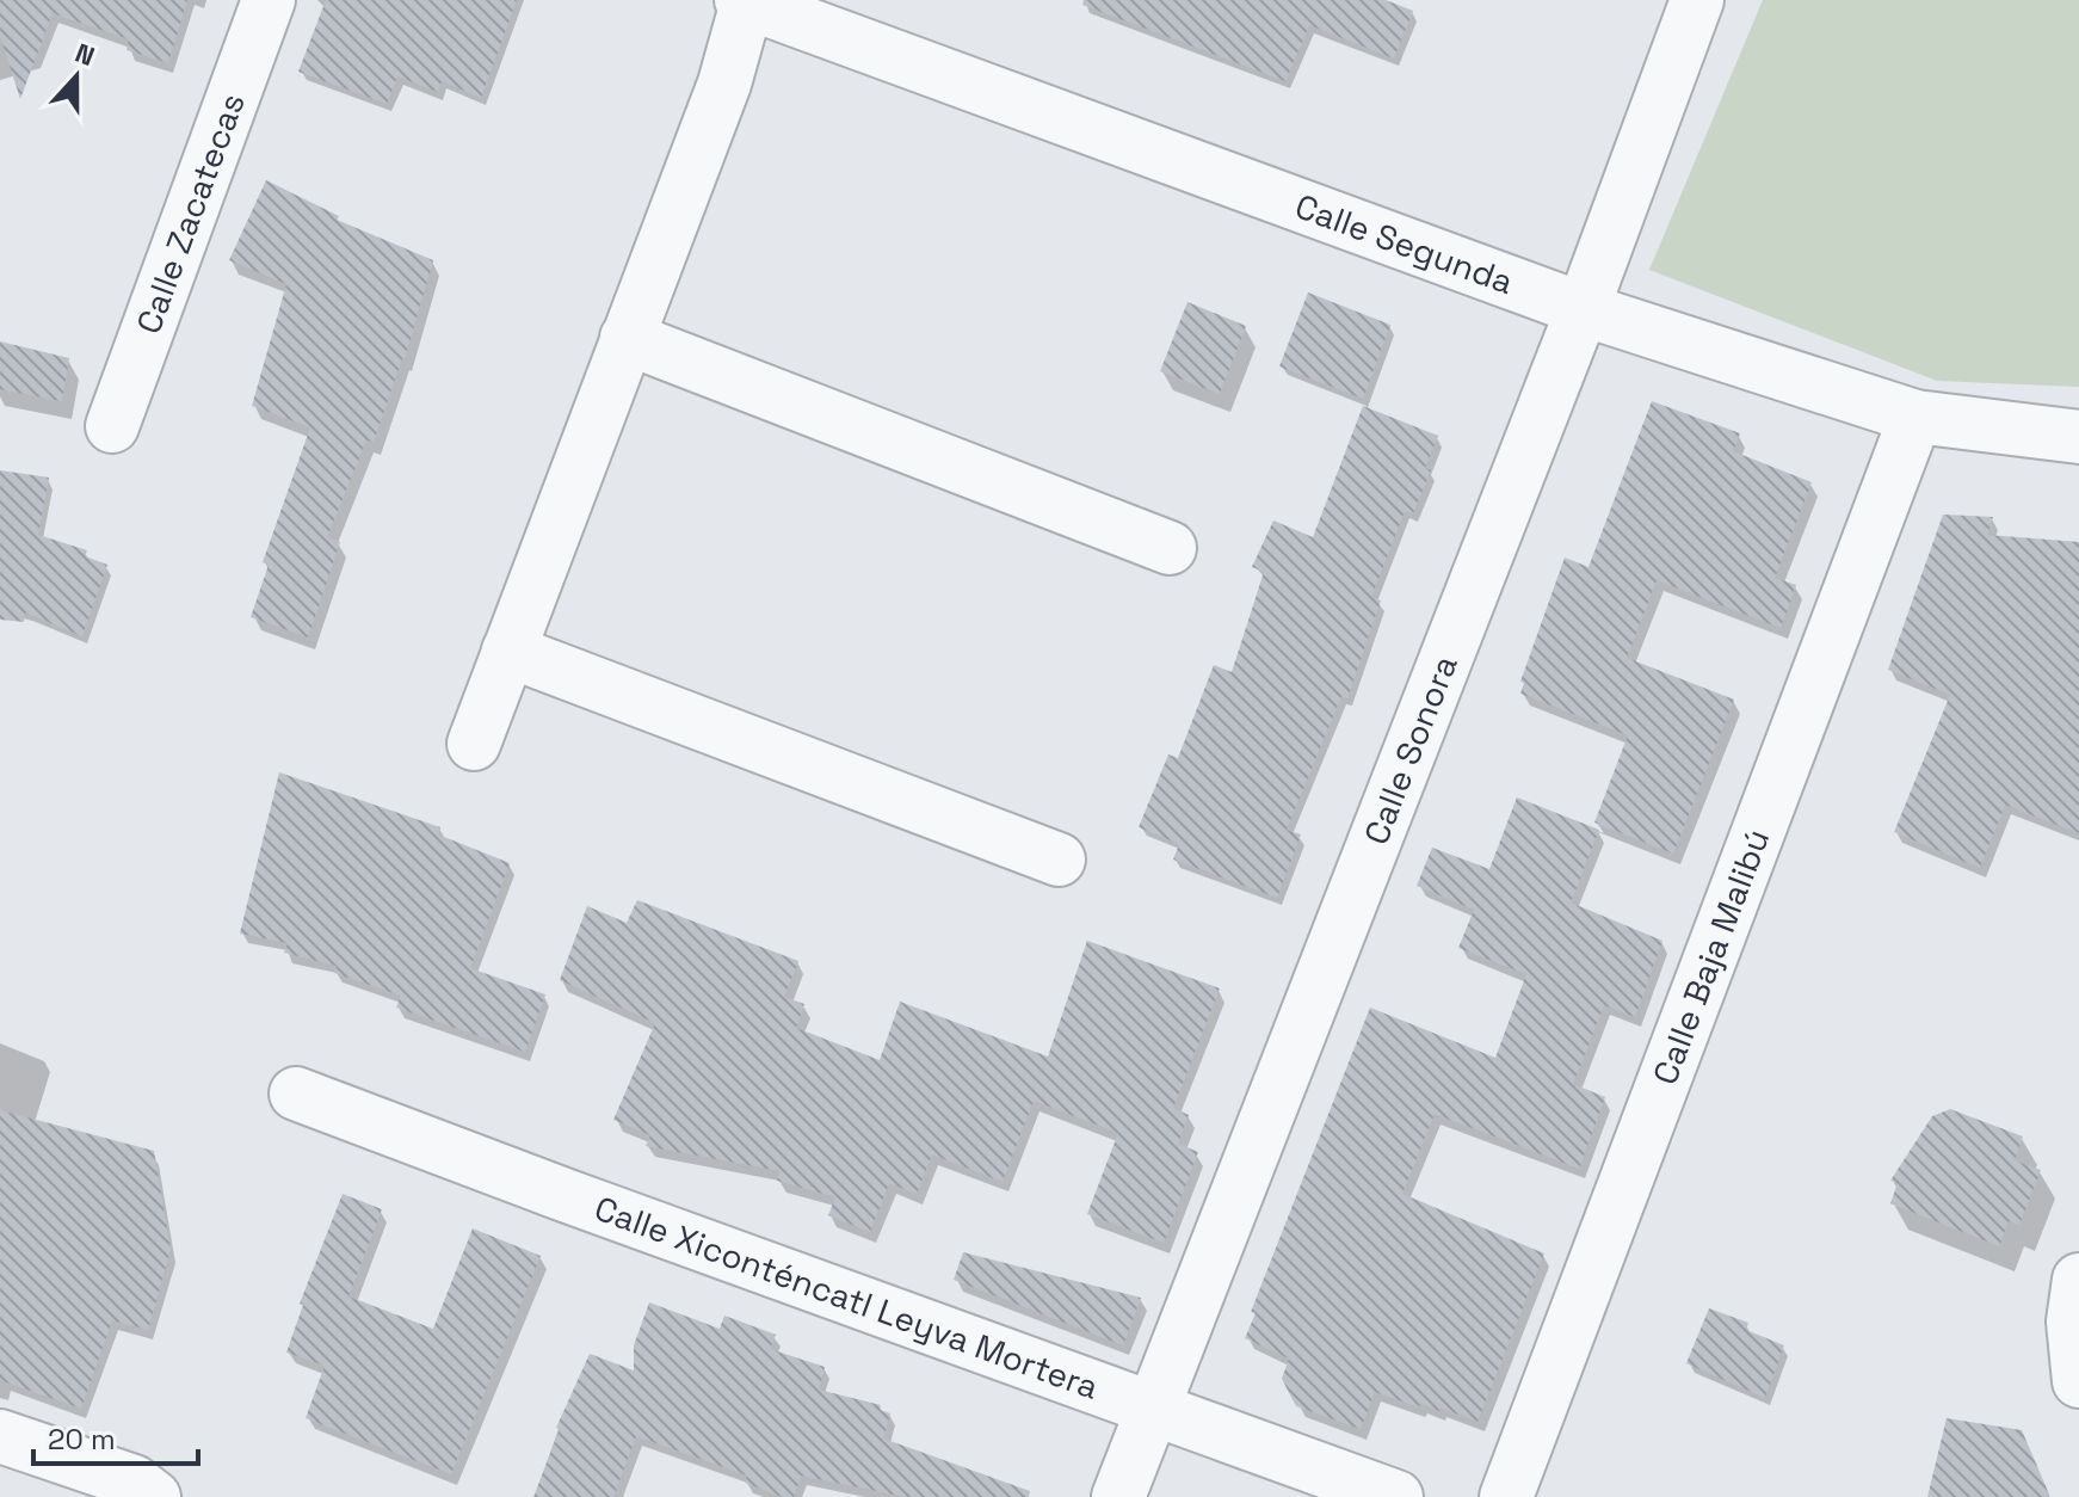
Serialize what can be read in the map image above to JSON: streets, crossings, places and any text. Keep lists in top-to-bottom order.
{
  "streets": {
    "street": [
      "Calle Zacatecas",
      "Calle Segunda",
      "Calle Sonora",
      "Calle Baja Malibú",
      "Calle Xiconténcatl Leyva Mortera"
    ]
  },
  "crossings": [
    ["Calle Segunda", "Calle Sonora"],
    ["Calle Segunda", "Calle Baja Malibú"],
    ["Calle Sonora", "Calle Xiconténcatl Leyva Mortera"]
  ],
  "scale_bar": "20 m",
  "north": "top"
}
